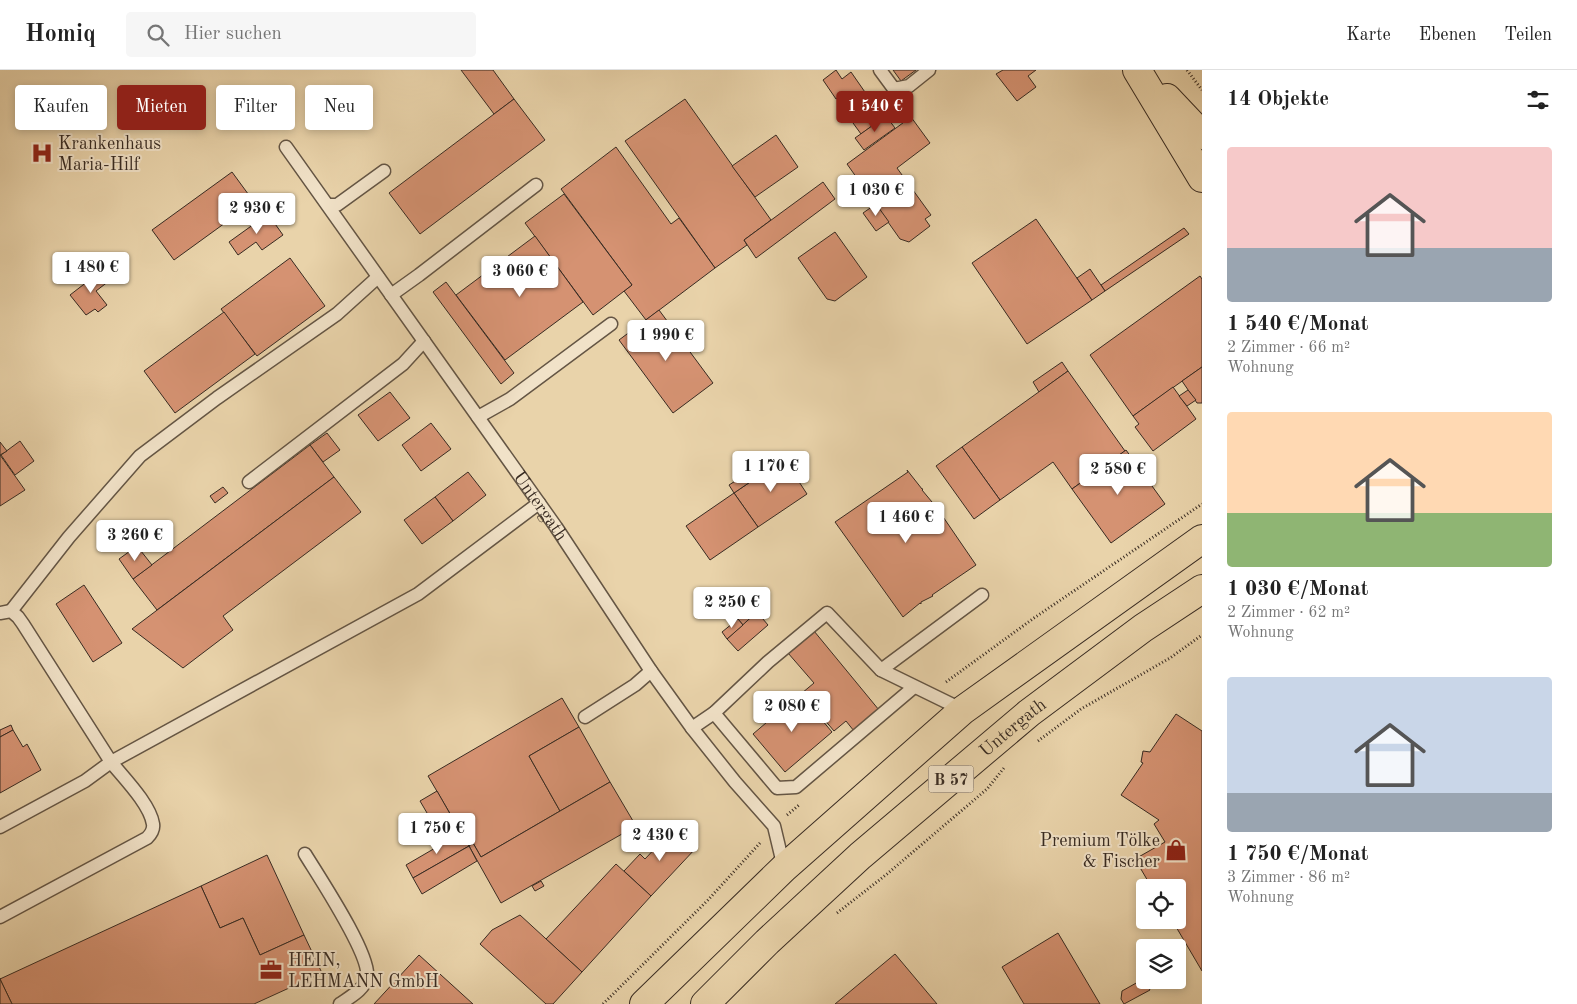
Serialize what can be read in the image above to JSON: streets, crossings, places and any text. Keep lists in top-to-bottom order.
{
  "streets": {
    "main road": ["Untergath", "B 57"]
  },
  "crossings": [
    ["Untergath", "B 57"]
  ],
  "places": {
    "hospital": ["Krankenhaus Maria-Hilf"],
    "shop": ["Premium Tölke & Fischer"],
    "office": ["HEIN, LEHMANN GmbH"]
  },
  "page": {
    "header": "Homiq",
    "search": "Hier suchen",
    "nav": ["Karte", "Ebenen", "Teilen"],
    "heading": "14 Objekte",
    "chip": [
      "Kaufen",
      "Mieten",
      "Filter",
      "Neu"
    ],
    "price": [
      "1 540 €",
      "1 030 €",
      "2 930 €",
      "1 480 €",
      "3 060 €",
      "1 990 €",
      "1 170 €",
      "2 580 €",
      "1 460 €",
      "3 260 €",
      "2 250 €",
      "2 080 €",
      "1 750 €",
      "2 430 €"
    ],
    "list": [
      {
        "name": "1 540 €/Monat",
        "note": "2 Zimmer · 66 m² · Wohnung"
      },
      {
        "name": "1 030 €/Monat",
        "note": "2 Zimmer · 62 m² · Wohnung"
      },
      {
        "name": "1 750 €/Monat",
        "note": "3 Zimmer · 86 m² · Wohnung"
      }
    ]
  }
}
